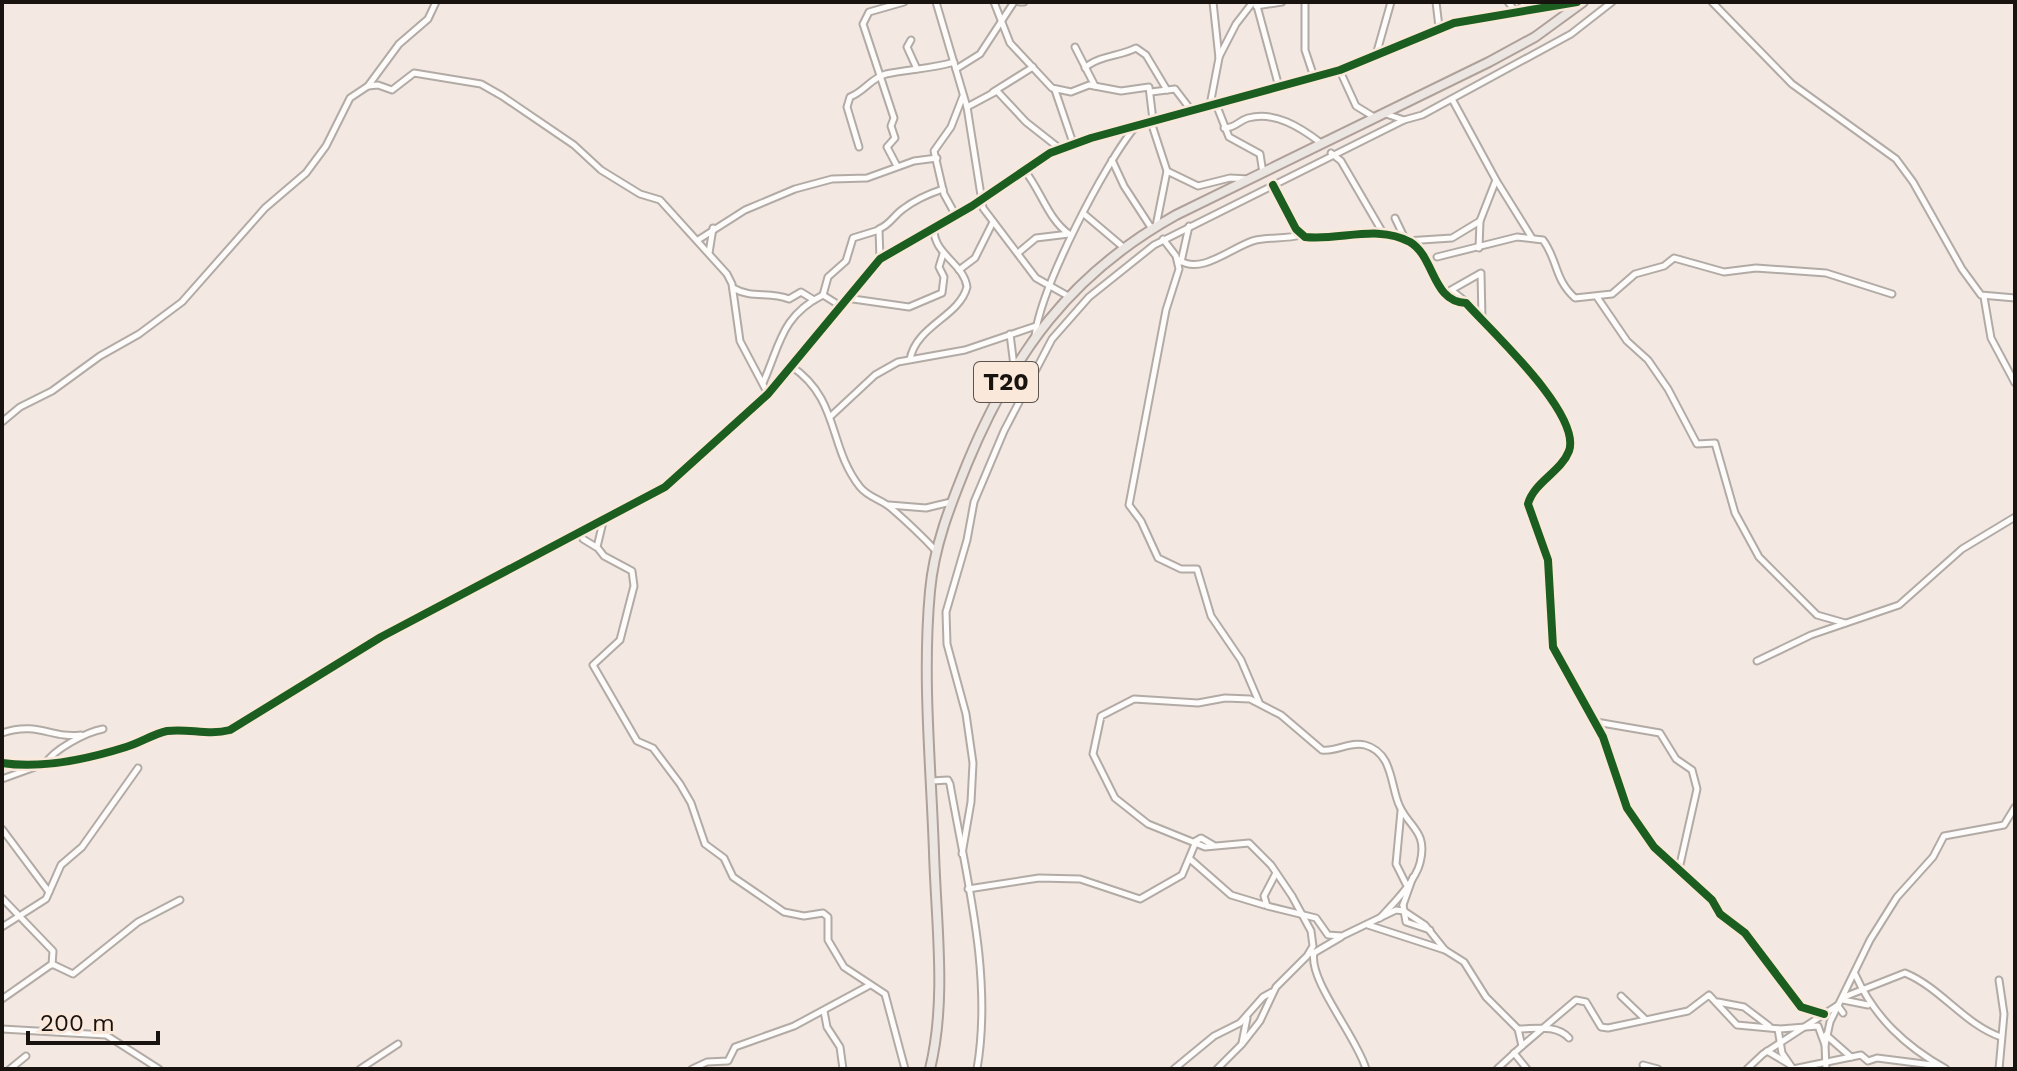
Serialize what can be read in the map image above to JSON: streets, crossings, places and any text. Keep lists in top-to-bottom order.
{
  "streets": {
    "main road": ["T20"]
  },
  "scale_bar": "200 m"
}
